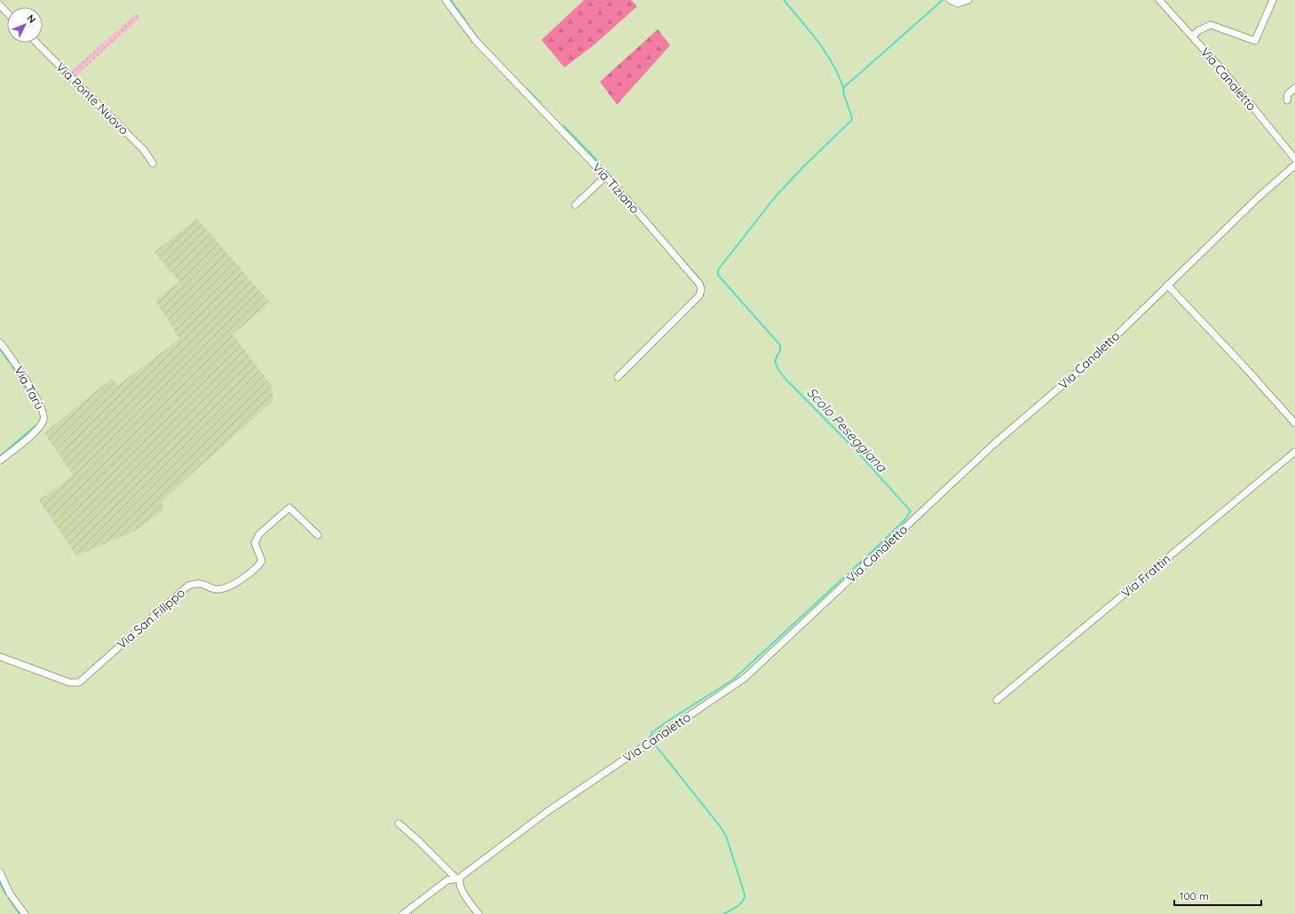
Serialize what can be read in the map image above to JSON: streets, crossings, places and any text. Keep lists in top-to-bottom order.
{
  "streets": {
    "street": [
      "Via Canaletto",
      "Via Ponte Nuovo",
      "Via Tiziano",
      "Via Tarù",
      "Via Frattin",
      "Via San Filippo"
    ]
  },
  "water": ["Scolo Peseggiana"],
  "scale_bar": "100 m",
  "north": "top right"
}
